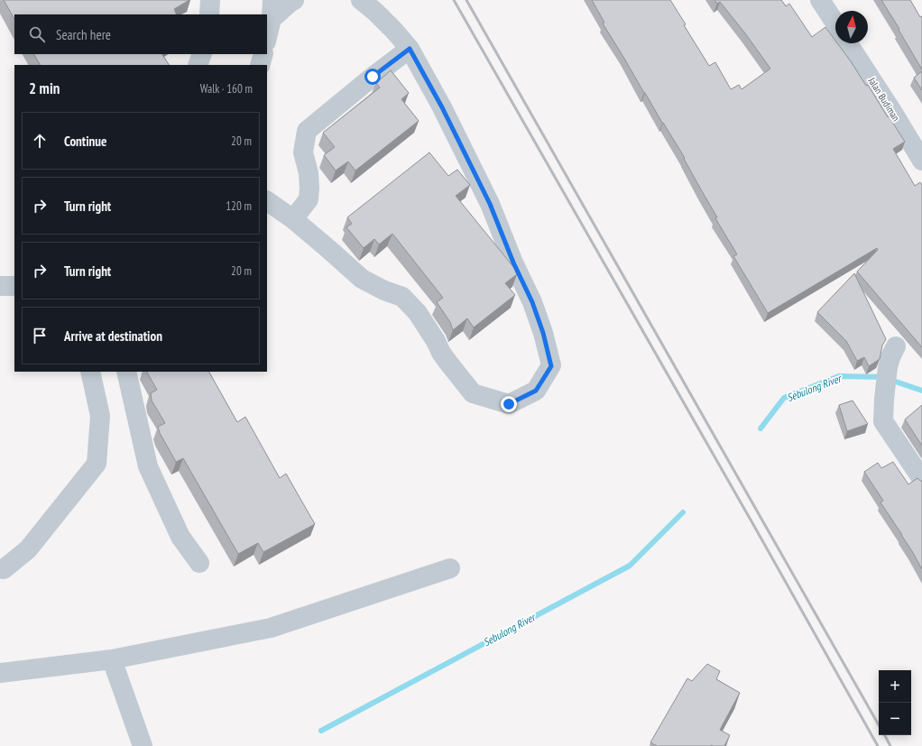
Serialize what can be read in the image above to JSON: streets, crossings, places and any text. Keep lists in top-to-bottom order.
{
  "streets": {
    "street": ["Jalan Budiman"]
  },
  "water": ["Sebulong River"],
  "north": "top",
  "page": {
    "search": "Search here",
    "heading": ["2 min", "Walk · 160 m"],
    "list": [
      ["Continue", "20 m"],
      ["Turn right", "120 m"],
      ["Turn right", "20 m"],
      "Arrive at destination"
    ],
    "map_buttons": ["+", "−"]
  }
}
